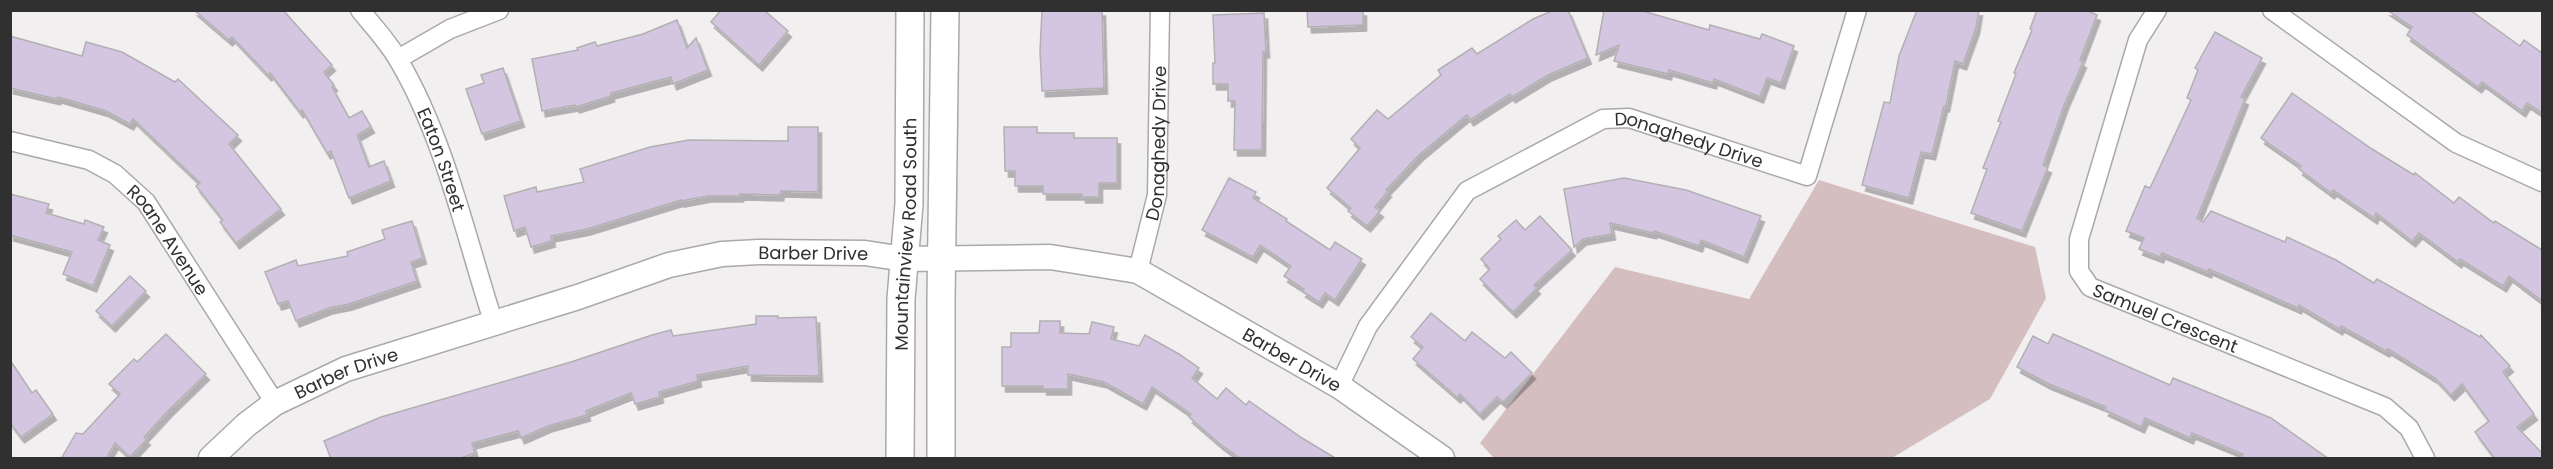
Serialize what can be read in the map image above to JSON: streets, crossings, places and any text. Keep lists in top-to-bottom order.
{
  "streets": {
    "main road": ["Mountainview Road South"],
    "street": [
      "Donaghedy Drive",
      "Eaton Street",
      "Roane Avenue",
      "Barber Drive",
      "Samuel Crescent"
    ]
  },
  "crossings": [
    ["Donaghedy Drive", "Barber Drive"],
    ["Eaton Street", "Barber Drive"],
    ["Mountainview Road South", "Barber Drive"],
    ["Roane Avenue", "Barber Drive"]
  ]
}
